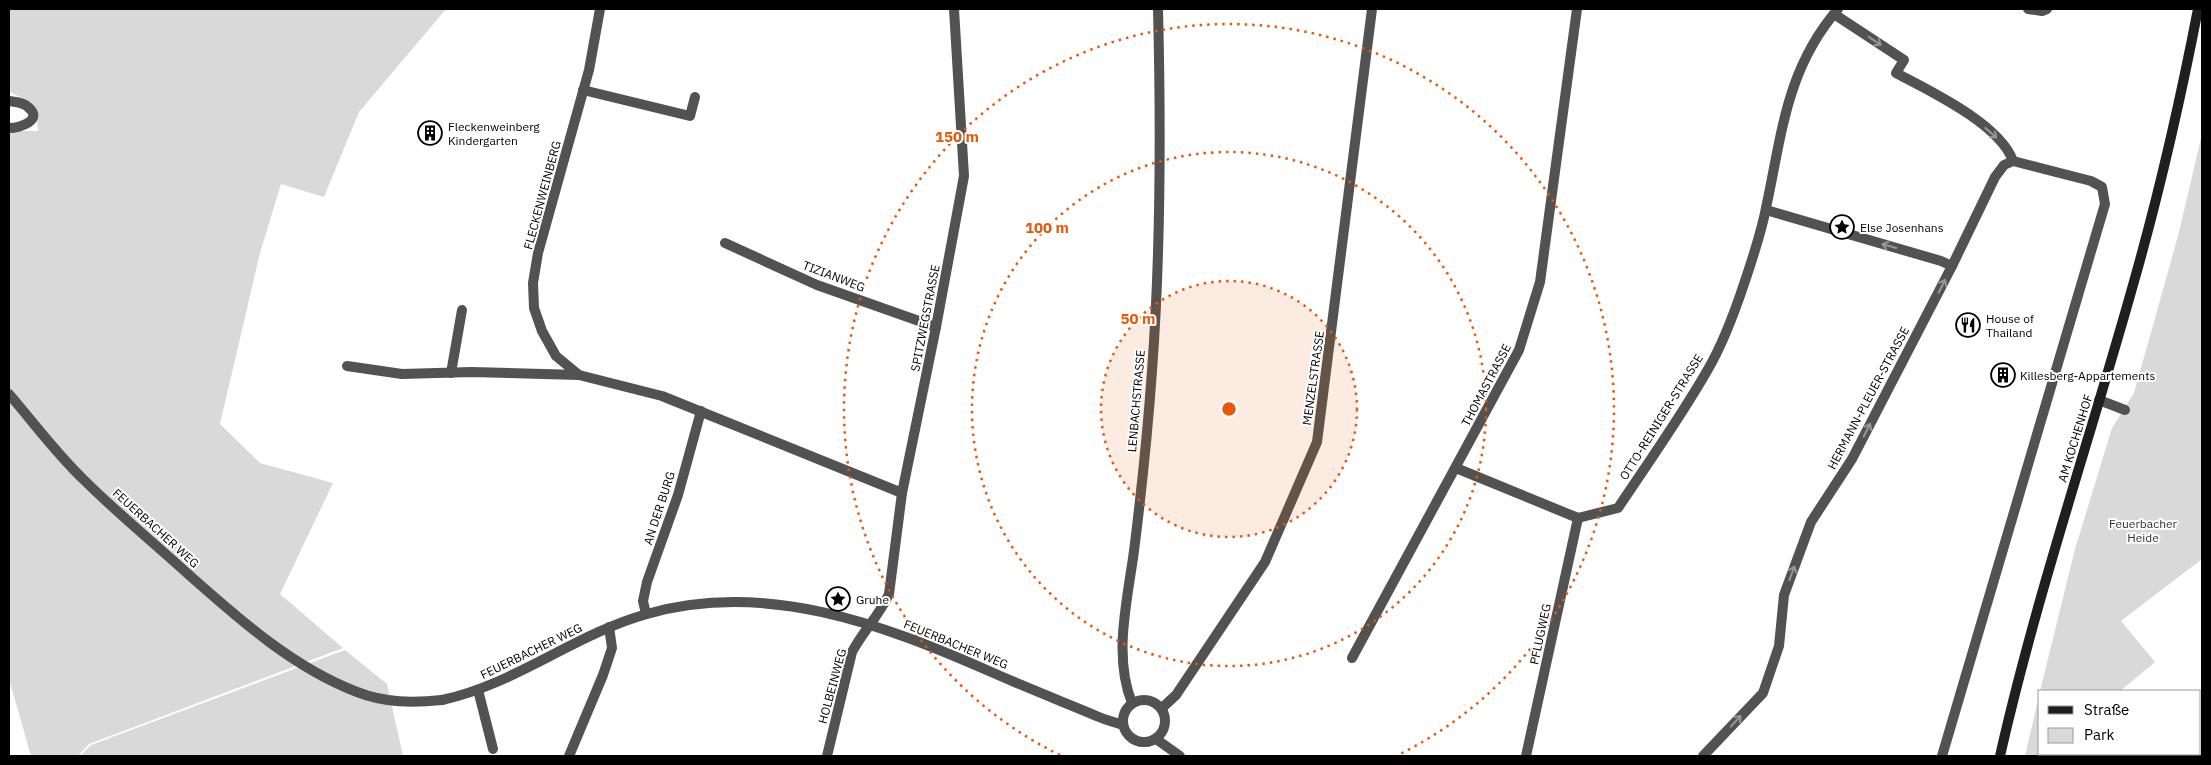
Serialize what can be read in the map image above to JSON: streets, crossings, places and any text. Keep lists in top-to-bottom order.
{
  "streets": {
    "main road": ["AM KOCHENHOF"],
    "street": [
      "FLECKENWEINBERG",
      "TIZIANWEG",
      "SPITZWEGSTRASSE",
      "MENZELSTRASSE",
      "THOMASTRASSE",
      "HERMANN-PLEUER-STRASSE",
      "LENBACHSTRASSE",
      "OTTO-REINIGER-STRASSE",
      "AN DER BURG",
      "FEUERBACHER WEG",
      "PFLUGWEG",
      "HOLBEINWEG"
    ]
  },
  "crossings": [
    ["FLECKENWEINBERG", "SPITZWEGSTRASSE"],
    ["FLECKENWEINBERG", "AN DER BURG"],
    ["TIZIANWEG", "SPITZWEGSTRASSE"],
    ["SPITZWEGSTRASSE", "FEUERBACHER WEG"],
    ["SPITZWEGSTRASSE", "HOLBEINWEG"],
    ["MENZELSTRASSE", "LENBACHSTRASSE"],
    ["MENZELSTRASSE", "FEUERBACHER WEG"],
    ["LENBACHSTRASSE", "FEUERBACHER WEG"],
    ["OTTO-REINIGER-STRASSE", "PFLUGWEG"],
    ["AN DER BURG", "FEUERBACHER WEG"],
    ["FEUERBACHER WEG", "HOLBEINWEG"]
  ],
  "one_way": ["HERMANN-PLEUER-STRASSE"],
  "parks": ["Feuerbacher Heide"],
  "places": {
    "building": ["Fleckenweinberg Kindergarten", "Killesberg-Appartements"],
    "place": ["Else Josenhans", "Gruhe"],
    "restaurant": ["House of Thailand"]
  },
  "legend": ["Straße", "Park"],
  "rings": ["150 m", "100 m", "50 m"]
}
